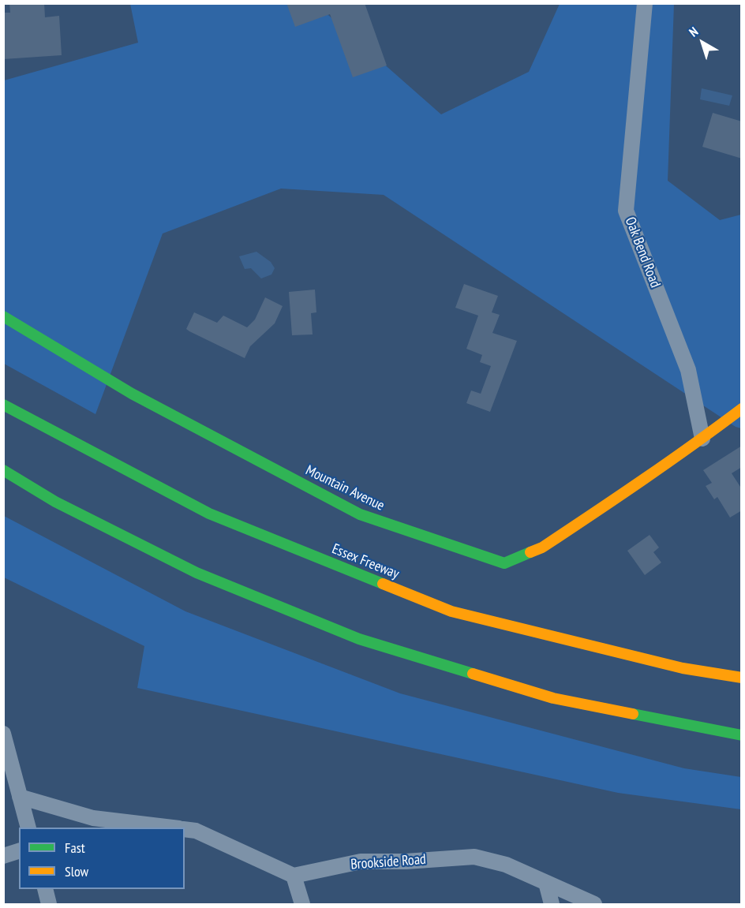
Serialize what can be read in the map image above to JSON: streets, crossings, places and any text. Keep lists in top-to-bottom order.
{
  "streets": {
    "main road": ["Mountain Avenue", "Essex Freeway"],
    "street": ["Oak Bend Road", "Brookside Road"]
  },
  "crossings": [
    ["Oak Bend Road", "Mountain Avenue"]
  ],
  "legend": ["Fast", "Slow"],
  "north": "top left"
}
